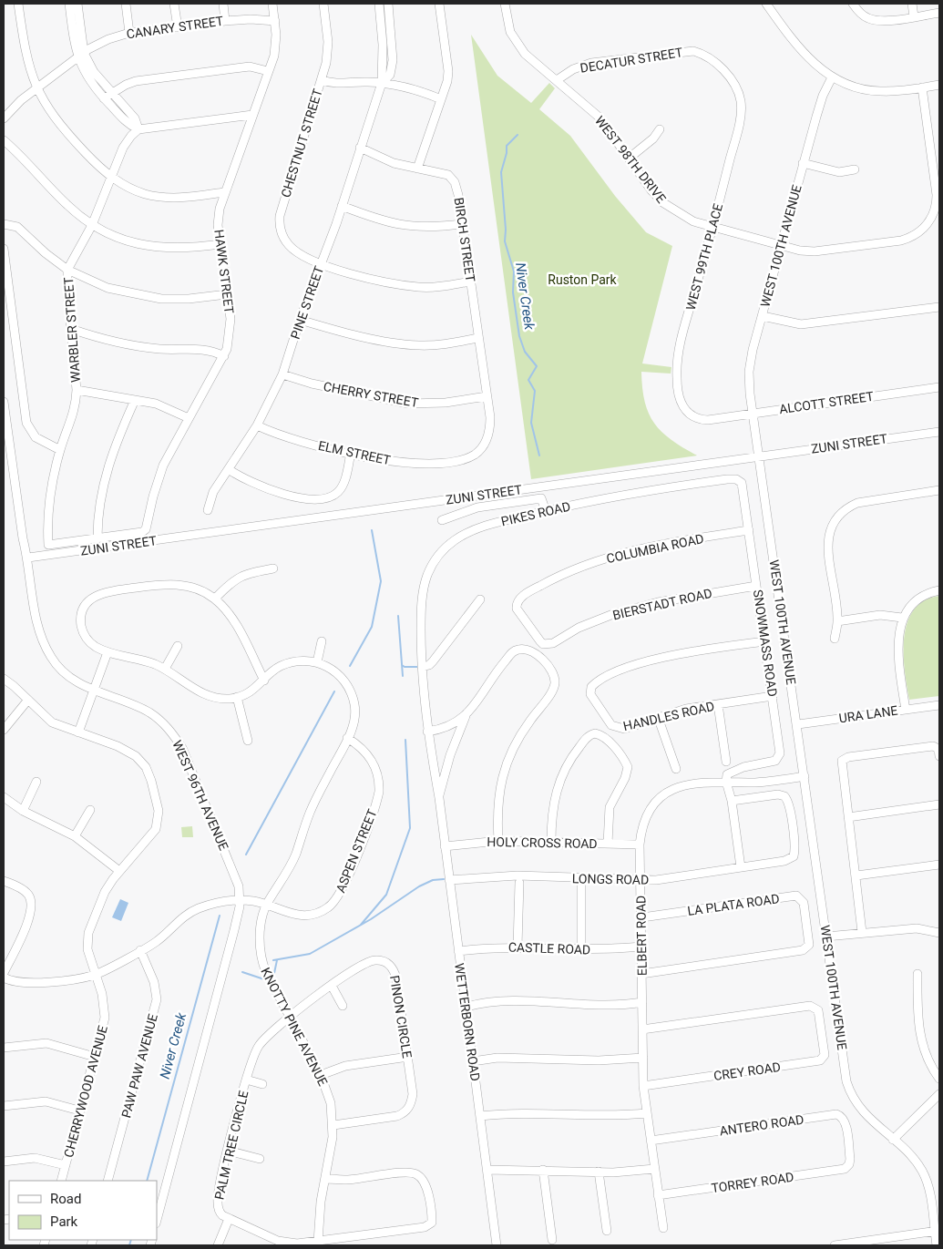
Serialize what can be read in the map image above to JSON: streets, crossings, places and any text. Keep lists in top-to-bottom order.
{
  "streets": {
    "street": [
      "CANARY STREET",
      "DECATUR STREET",
      "CHESTNUT STREET",
      "WEST 98TH DRIVE",
      "BIRCH STREET",
      "WEST 100TH AVENUE",
      "WEST 99TH PLACE",
      "HAWK STREET",
      "PINE STREET",
      "WARBLER STREET",
      "CHERRY STREET",
      "ALCOTT STREET",
      "ZUNI STREET",
      "ELM STREET",
      "PIKES ROAD",
      "COLUMBIA ROAD",
      "BIERSTADT ROAD",
      "SNOWMASS ROAD",
      "URA LANE",
      "HANDLES ROAD",
      "WEST 96TH AVENUE",
      "HOLY CROSS ROAD",
      "ASPEN STREET",
      "LONGS ROAD",
      "LA PLATA ROAD",
      "ELBERT ROAD",
      "CASTLE ROAD",
      "PINON CIRCLE",
      "WETTERBORN ROAD",
      "KNOTTY PINE AVENUE",
      "PAW PAW AVENUE",
      "CREY ROAD",
      "CHERRYWOOD AVENUE",
      "ANTERO ROAD",
      "PALM TREE CIRCLE",
      "TORREY ROAD"
    ]
  },
  "crossings": [
    ["CANARY STREET", "HAWK STREET"],
    ["DECATUR STREET", "WEST 98TH DRIVE"],
    ["DECATUR STREET", "WEST 99TH PLACE"],
    ["CHESTNUT STREET", "BIRCH STREET"],
    ["CHESTNUT STREET", "PINE STREET"],
    ["WEST 98TH DRIVE", "WEST 100TH AVENUE"],
    ["WEST 98TH DRIVE", "WEST 99TH PLACE"],
    ["BIRCH STREET", "CHERRY STREET"],
    ["BIRCH STREET", "ELM STREET"],
    ["WEST 100TH AVENUE", "ALCOTT STREET"],
    ["WEST 100TH AVENUE", "ZUNI STREET"],
    ["WEST 100TH AVENUE", "URA LANE"],
    ["WEST 100TH AVENUE", "ELBERT ROAD"],
    ["WEST 99TH PLACE", "ALCOTT STREET"],
    ["HAWK STREET", "WARBLER STREET"],
    ["PINE STREET", "CHERRY STREET"],
    ["PINE STREET", "ELM STREET"],
    ["ZUNI STREET", "WEST 96TH AVENUE"],
    ["PIKES ROAD", "SNOWMASS ROAD"],
    ["PIKES ROAD", "WETTERBORN ROAD"],
    ["COLUMBIA ROAD", "BIERSTADT ROAD"],
    ["COLUMBIA ROAD", "SNOWMASS ROAD"],
    ["BIERSTADT ROAD", "SNOWMASS ROAD"],
    ["SNOWMASS ROAD", "HANDLES ROAD"],
    ["WEST 96TH AVENUE", "ASPEN STREET"],
    ["HOLY CROSS ROAD", "ELBERT ROAD"],
    ["HOLY CROSS ROAD", "WETTERBORN ROAD"],
    ["ASPEN STREET", "KNOTTY PINE AVENUE"],
    ["ASPEN STREET", "PAW PAW AVENUE"],
    ["ASPEN STREET", "CHERRYWOOD AVENUE"],
    ["LONGS ROAD", "ELBERT ROAD"],
    ["LONGS ROAD", "WETTERBORN ROAD"],
    ["LA PLATA ROAD", "ELBERT ROAD"],
    ["ELBERT ROAD", "CASTLE ROAD"],
    ["ELBERT ROAD", "CREY ROAD"],
    ["ELBERT ROAD", "ANTERO ROAD"],
    ["ELBERT ROAD", "TORREY ROAD"],
    ["CASTLE ROAD", "WETTERBORN ROAD"],
    ["PINON CIRCLE", "KNOTTY PINE AVENUE"],
    ["PINON CIRCLE", "PALM TREE CIRCLE"],
    ["KNOTTY PINE AVENUE", "PALM TREE CIRCLE"],
    ["ANTERO ROAD", "TORREY ROAD"]
  ],
  "water": ["Niver Creek"],
  "parks": ["Ruston Park"],
  "legend": ["Road", "Park"]
}
